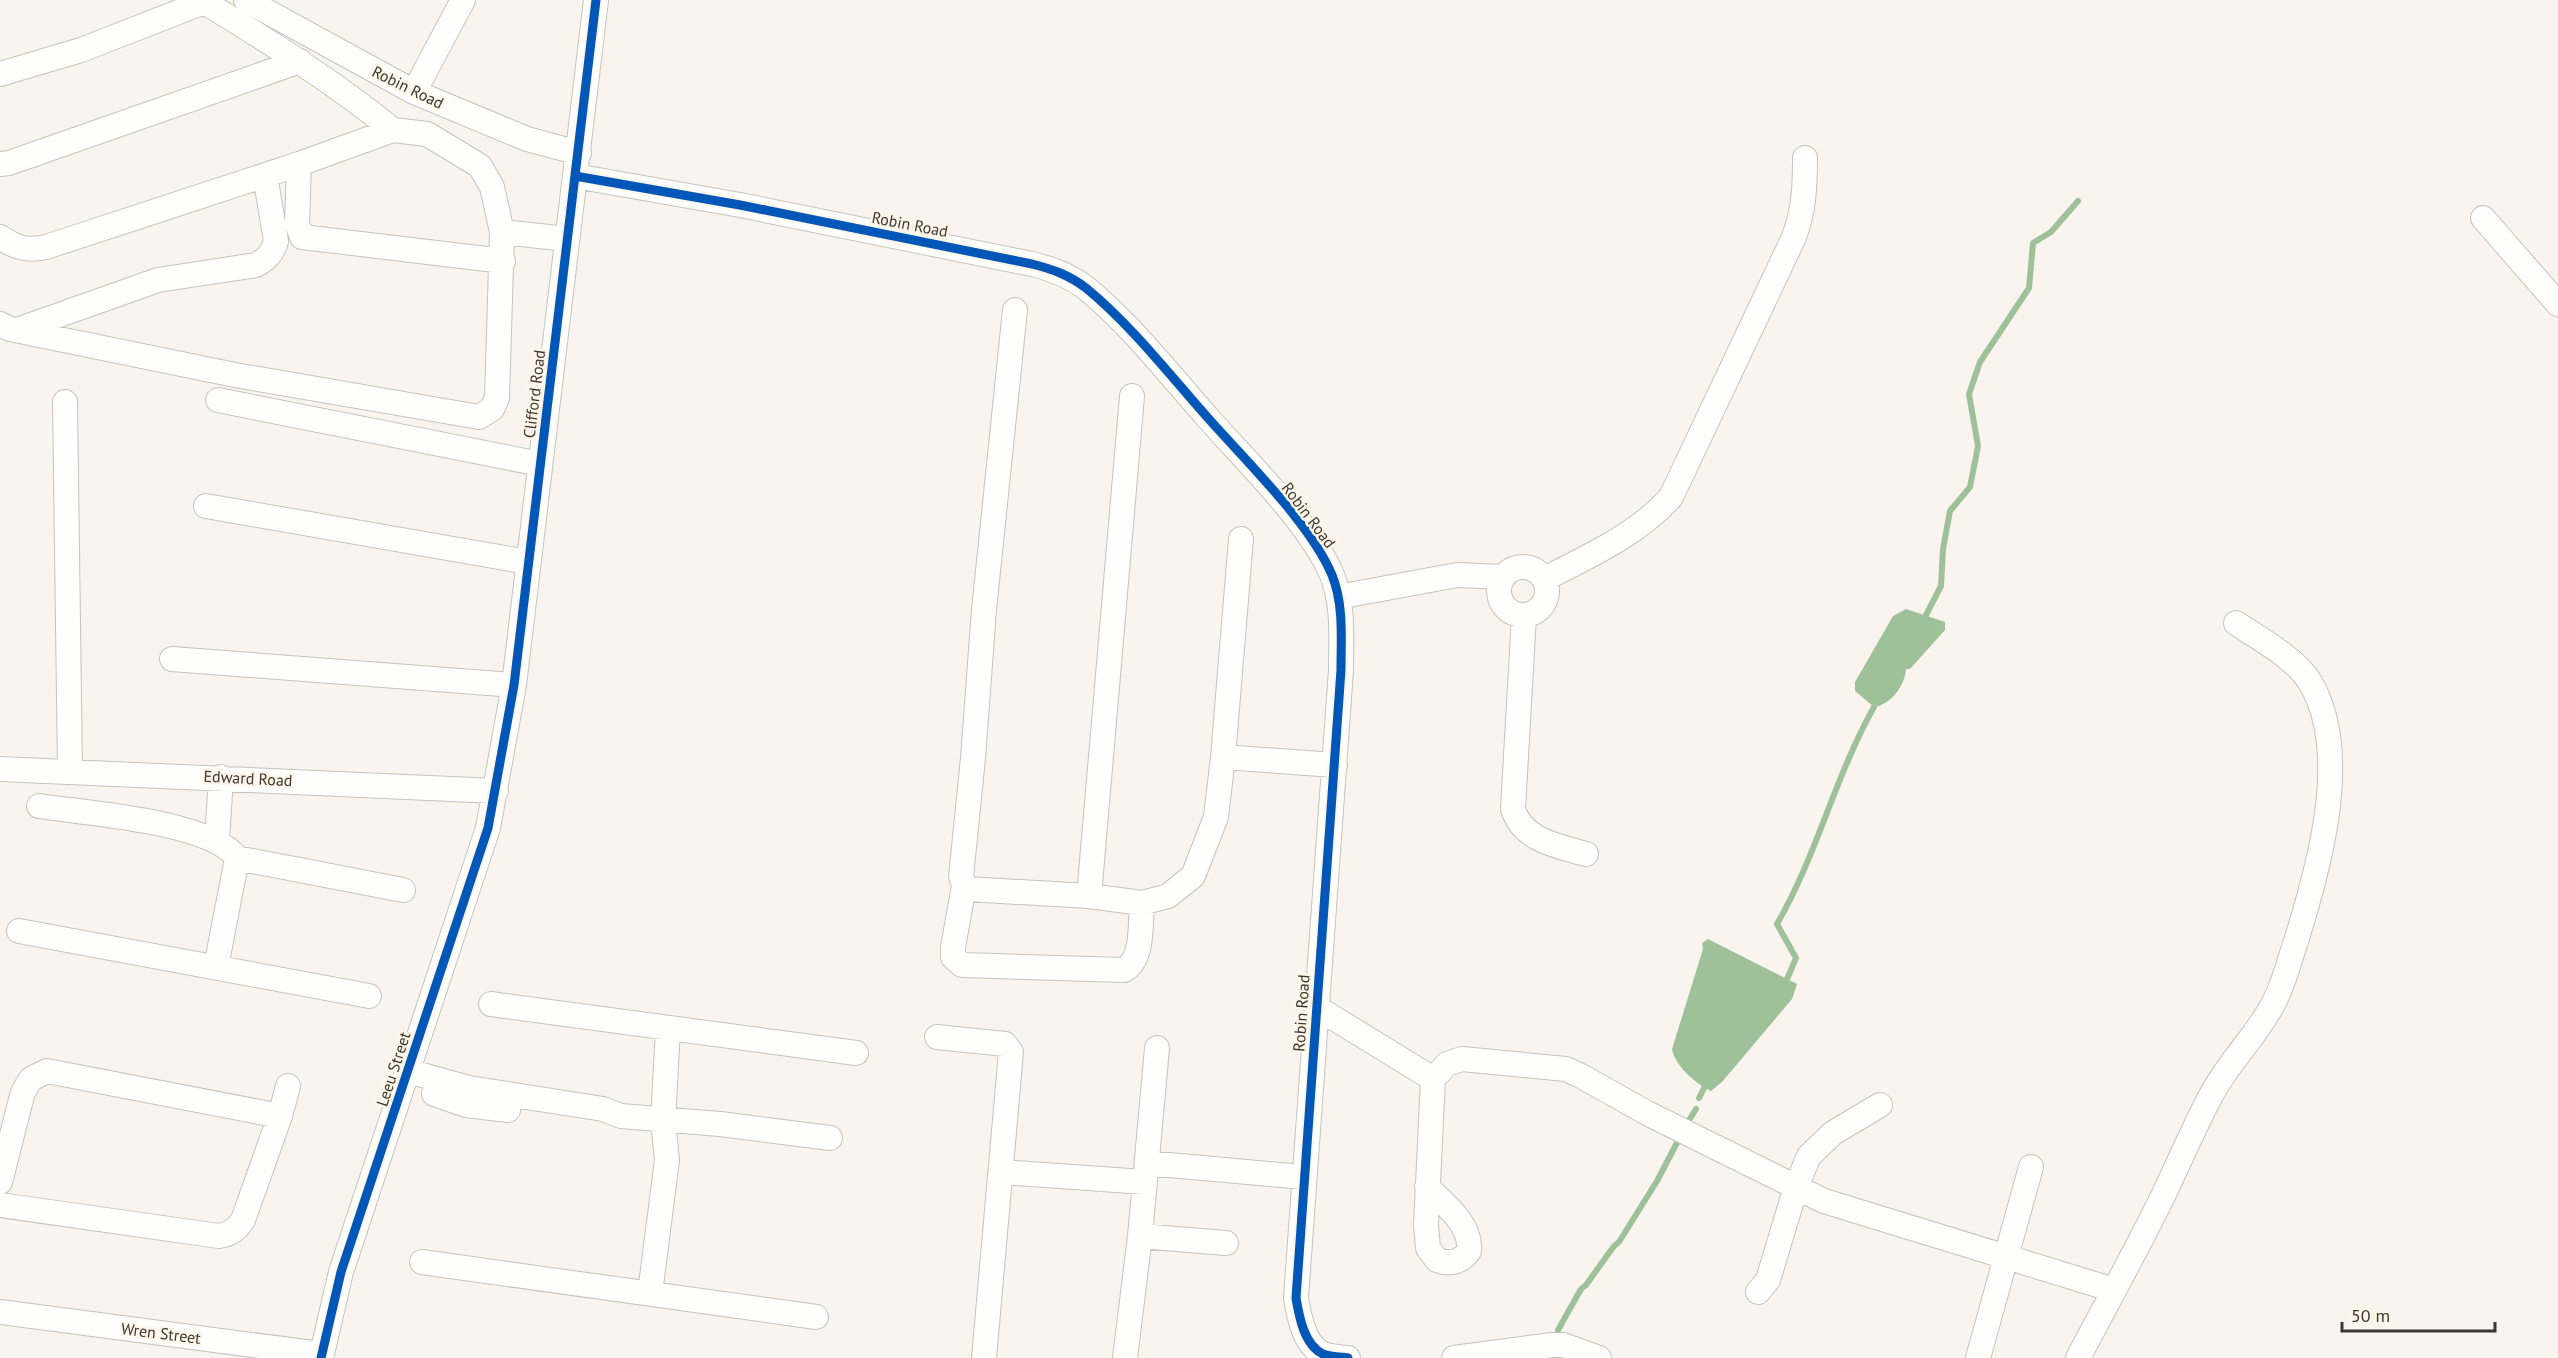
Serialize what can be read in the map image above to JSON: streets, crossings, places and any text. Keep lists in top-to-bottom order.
{
  "streets": {
    "street": [
      "Robin Road",
      "Clifford Road",
      "Edward Road",
      "Leeu Street",
      "Wren Street"
    ]
  },
  "crossings": [
    ["Robin Road", "Clifford Road"],
    ["Clifford Road", "Edward Road"],
    ["Clifford Road", "Leeu Street"],
    ["Edward Road", "Leeu Street"],
    ["Leeu Street", "Wren Street"]
  ],
  "scale_bar": "50 m"
}
